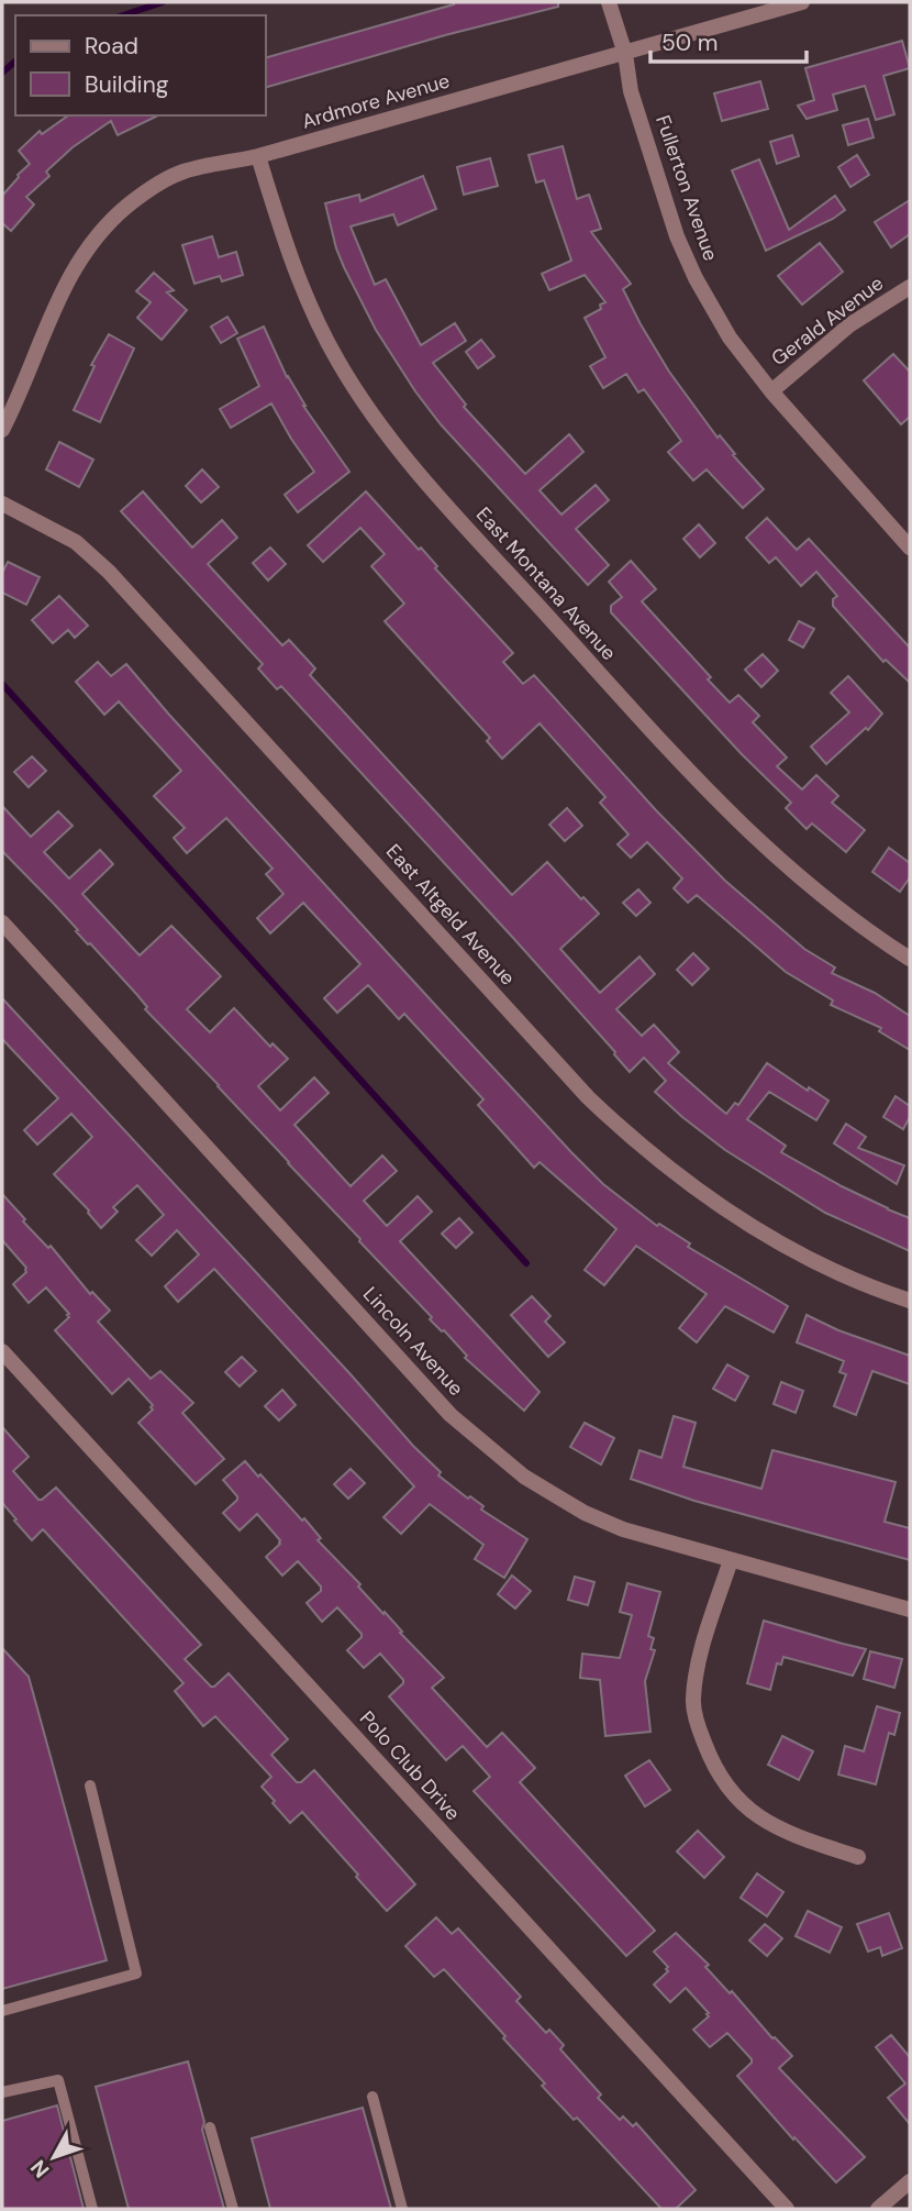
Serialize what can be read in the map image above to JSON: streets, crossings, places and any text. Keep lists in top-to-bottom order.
{
  "streets": {
    "street": [
      "Ardmore Avenue",
      "Fullerton Avenue",
      "Gerald Avenue",
      "East Montana Avenue",
      "East Altgeld Avenue",
      "Lincoln Avenue",
      "Polo Club Drive"
    ]
  },
  "crossings": [
    ["Ardmore Avenue", "Fullerton Avenue"],
    ["Ardmore Avenue", "East Montana Avenue"],
    ["Fullerton Avenue", "Gerald Avenue"]
  ],
  "legend": ["Road", "Building"],
  "scale_bar": "50 m",
  "north": "bottom left"
}
